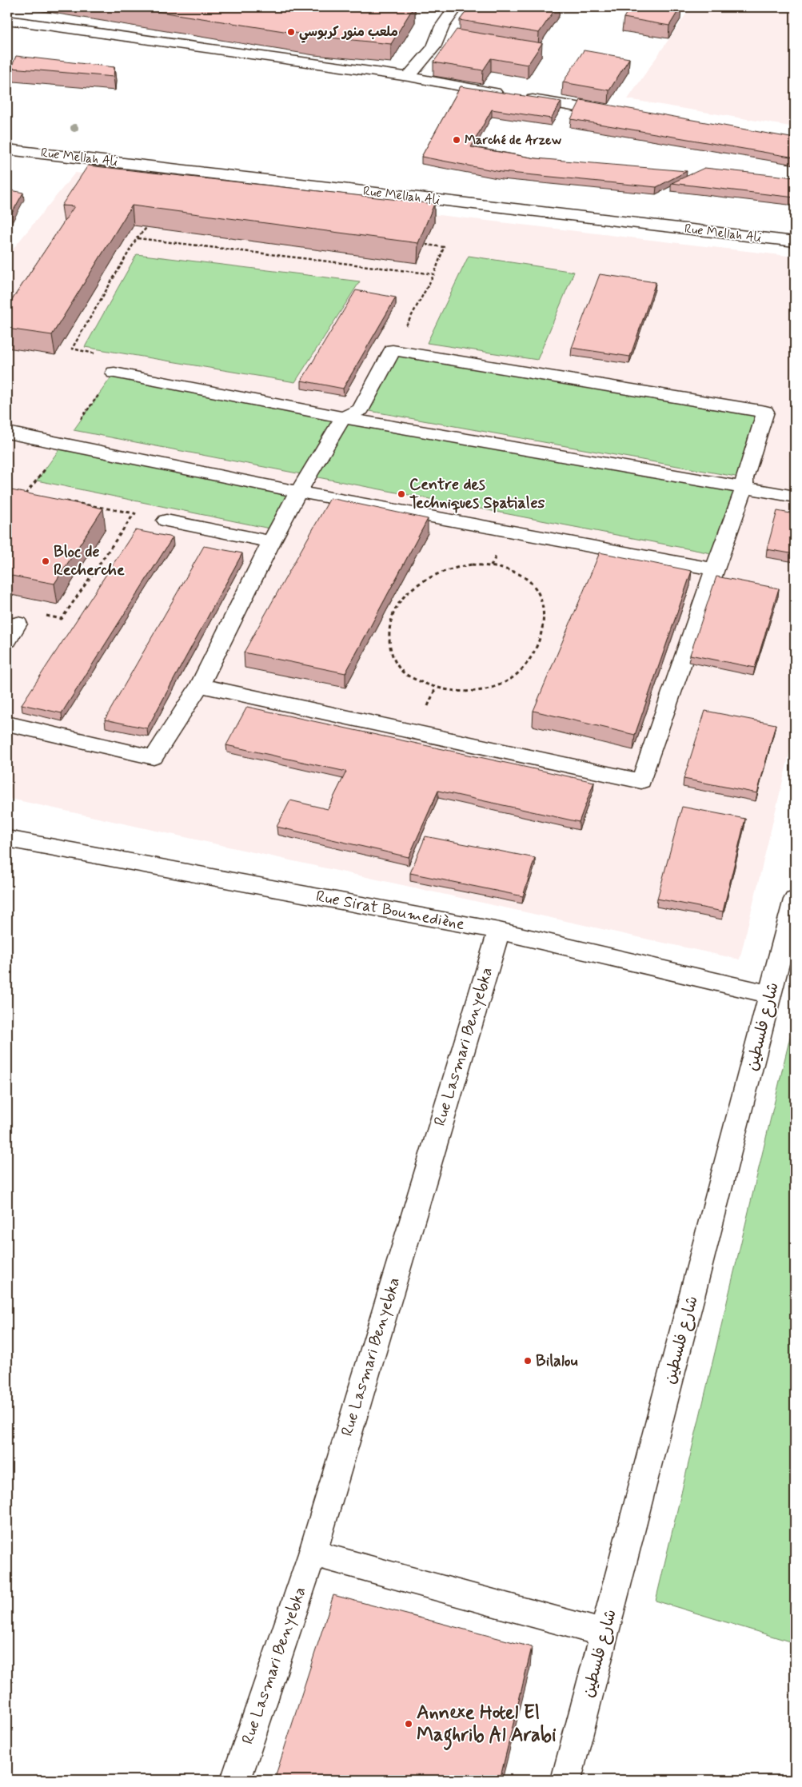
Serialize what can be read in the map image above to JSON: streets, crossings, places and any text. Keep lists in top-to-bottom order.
{
  "streets": {
    "street": [
      "Rue Mellah Ali",
      "Rue Sirat Boumediène",
      "شارع فلسطين",
      "Rue Lasmari Benyebka"
    ]
  },
  "crossings": [
    ["Rue Sirat Boumediène", "شارع فلسطين"],
    ["Rue Sirat Boumediène", "Rue Lasmari Benyebka"]
  ],
  "places": [
    "ملعب منور كربوسي",
    "Marché de Arzew",
    "Centre des Techniques Spatiales",
    "Bloc de Recherche",
    "Bilalou",
    "Annexe Hotel El Maghrib Al Arabi"
  ]
}
